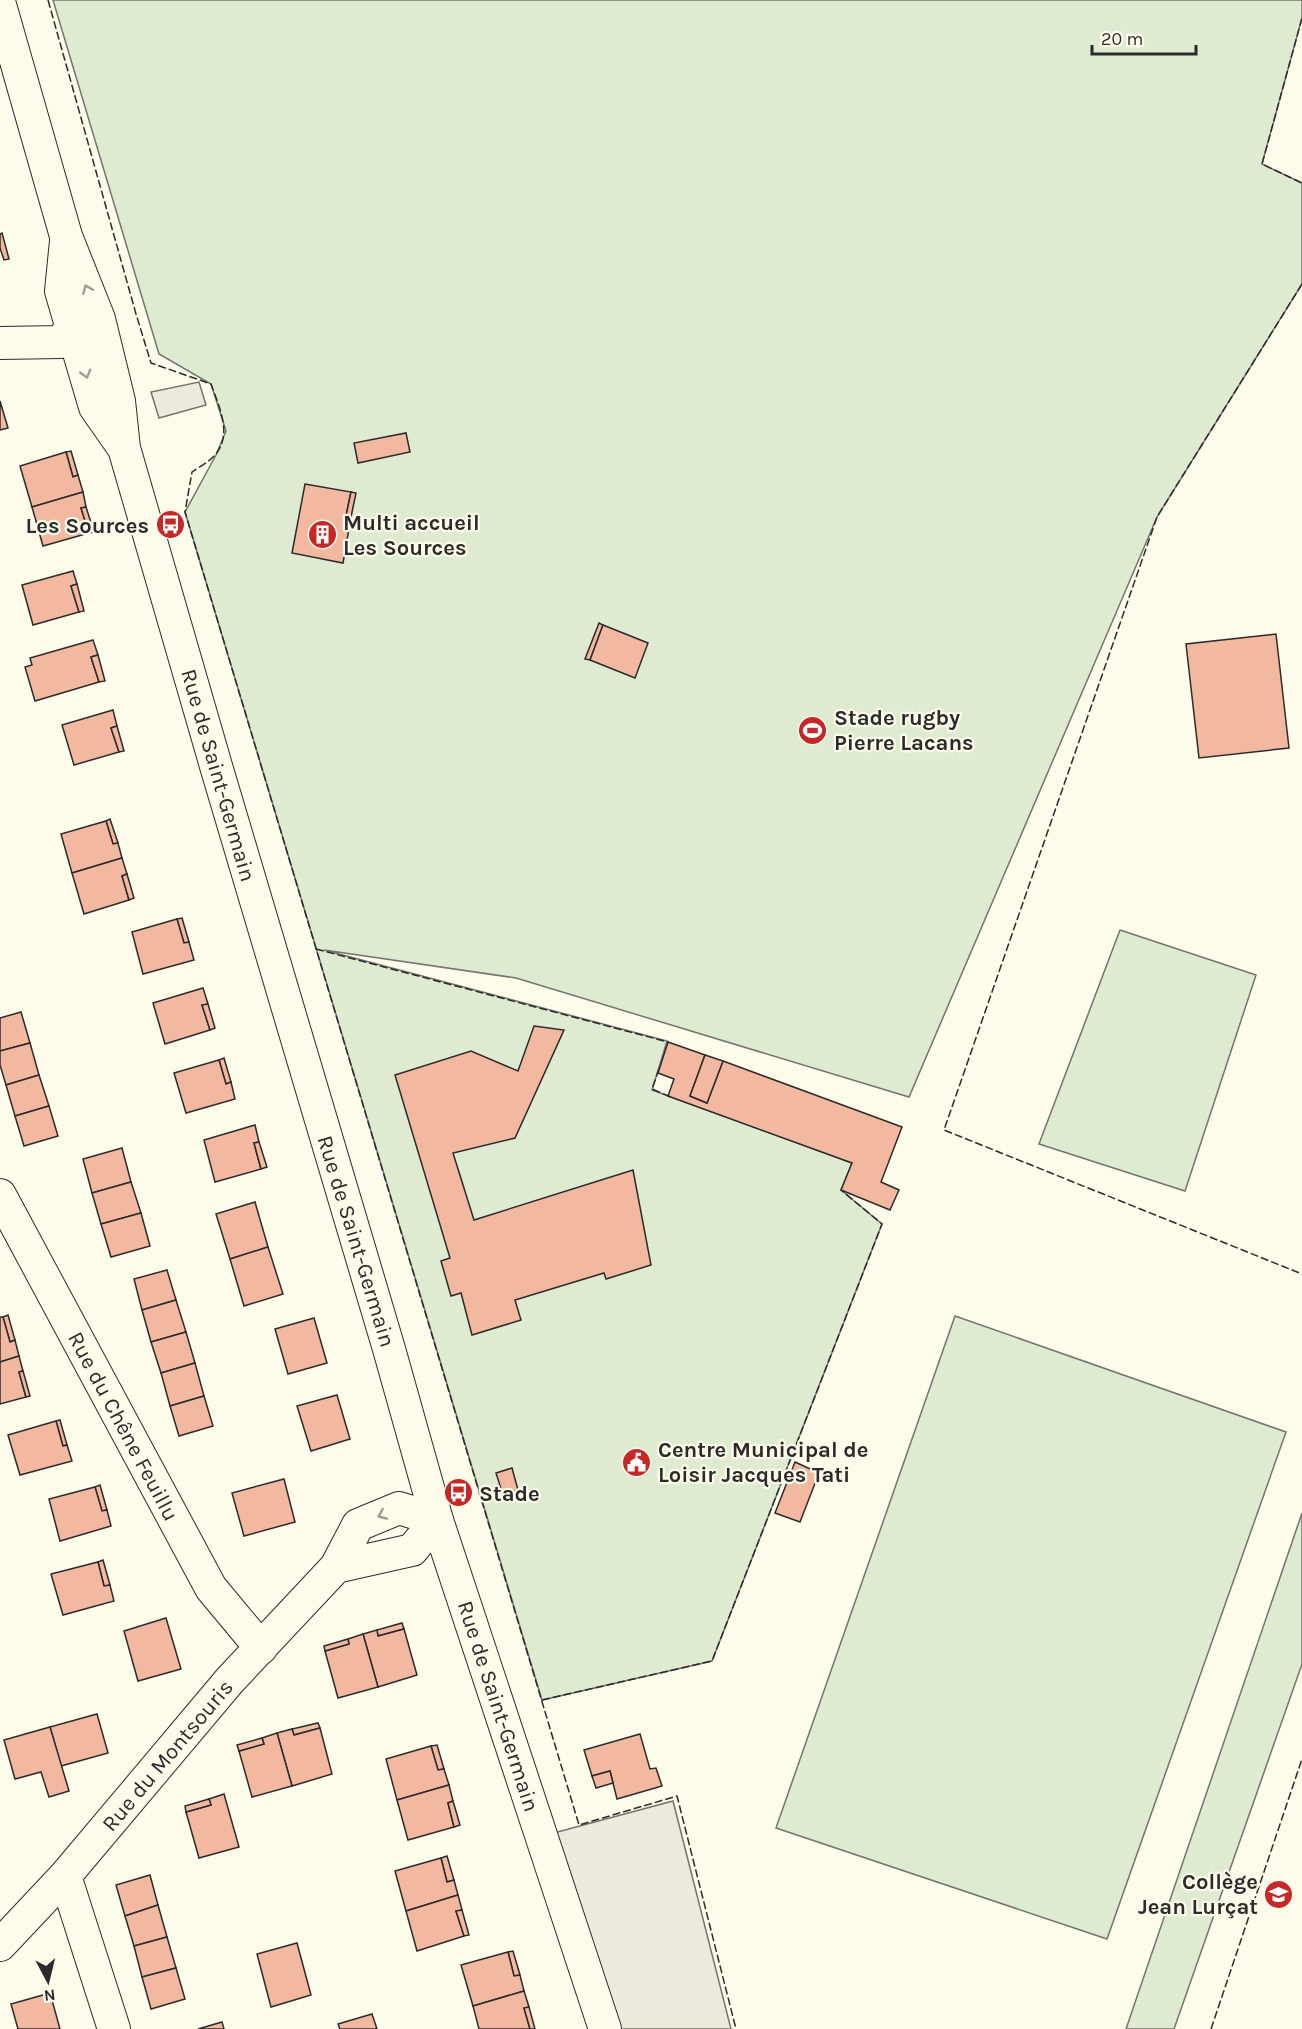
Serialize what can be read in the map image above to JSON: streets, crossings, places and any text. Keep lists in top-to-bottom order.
{
  "streets": {
    "street": ["Rue de Saint-Germain", "Rue du Chêne Feuillu", "Rue du Montsouris"]
  },
  "crossings": [
    ["Rue de Saint-Germain", "Rue du Montsouris"],
    ["Rue du Chêne Feuillu", "Rue du Montsouris"]
  ],
  "places": {
    "bus stop": ["Les Sources", "Stade"],
    "building": ["Multi accueil Les Sources"],
    "sports": ["Stade rugby Pierre Lacans"],
    "public building": ["Centre Municipal de Loisir Jacques Tati"],
    "school or university": ["Collège Jean Lurçat"]
  },
  "scale_bar": "20 m",
  "north": "bottom"
}
